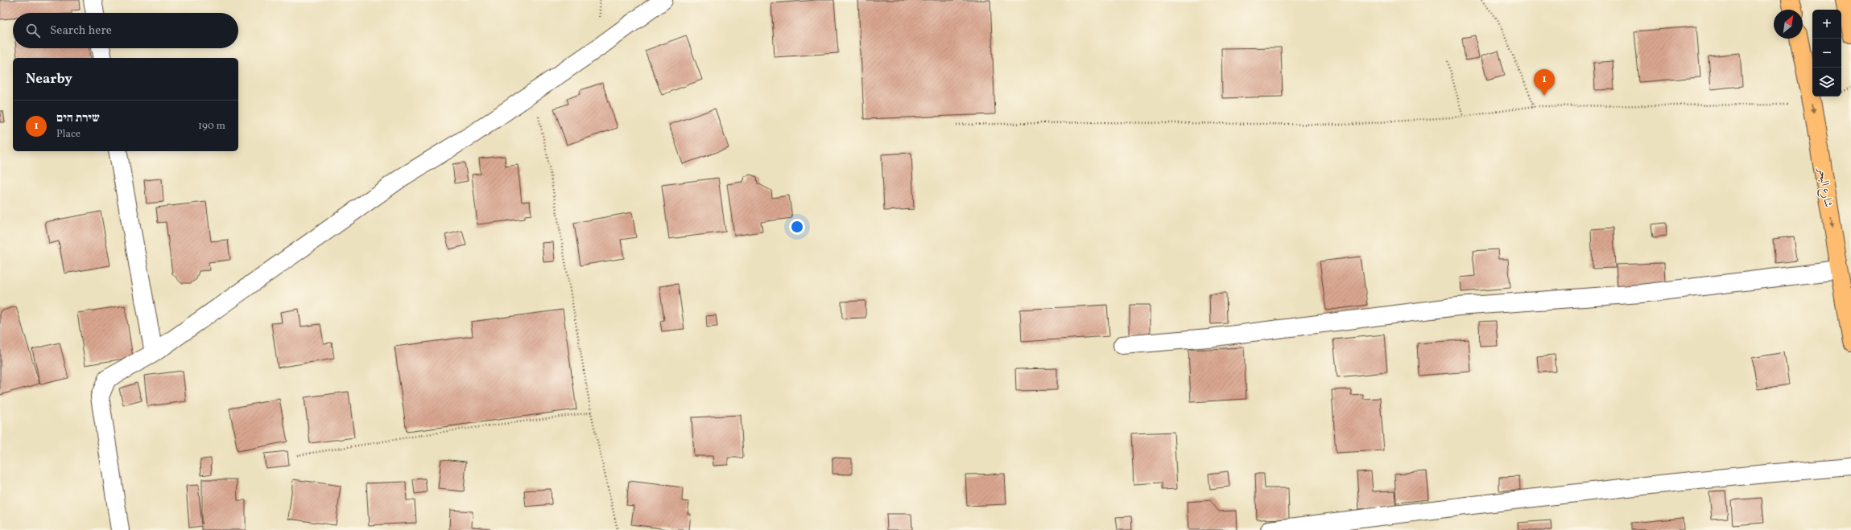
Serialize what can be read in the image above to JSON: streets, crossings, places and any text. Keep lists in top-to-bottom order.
{
  "streets": {
    "main road": ["شارع البحر"]
  },
  "one_way": ["شارع البحر"],
  "north": "top right",
  "page": {
    "map_buttons": ["+", "−"],
    "search": "Search here",
    "heading": "Nearby",
    "pins": "1",
    "list": [
      {
        "mark": "1",
        "name": "שירת הים",
        "note": "Place",
        "value": "190 m"
      }
    ]
  }
}
